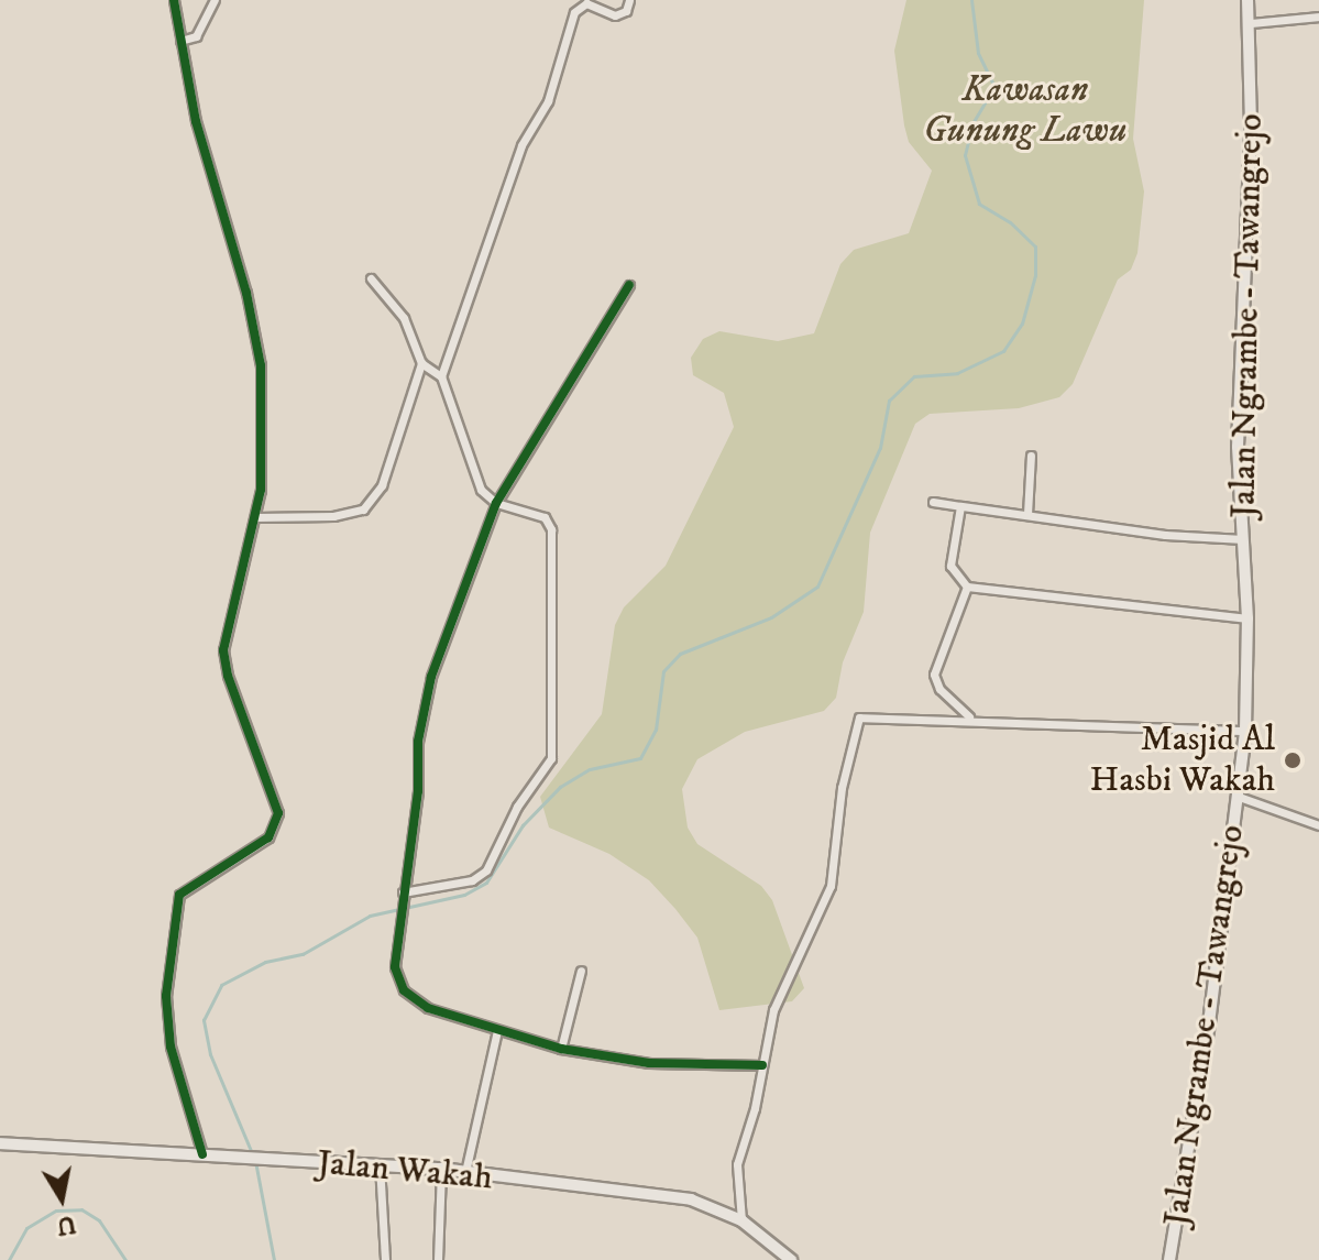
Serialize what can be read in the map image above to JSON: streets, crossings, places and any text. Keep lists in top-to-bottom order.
{
  "streets": {
    "main road": ["Jalan Ngrambe - Tawangrejo", "Jalan Wakah"]
  },
  "parks": ["Kawasan Gunung Lawu"],
  "places": ["Masjid Al Hasbi Wakah"],
  "north": "bottom"
}
